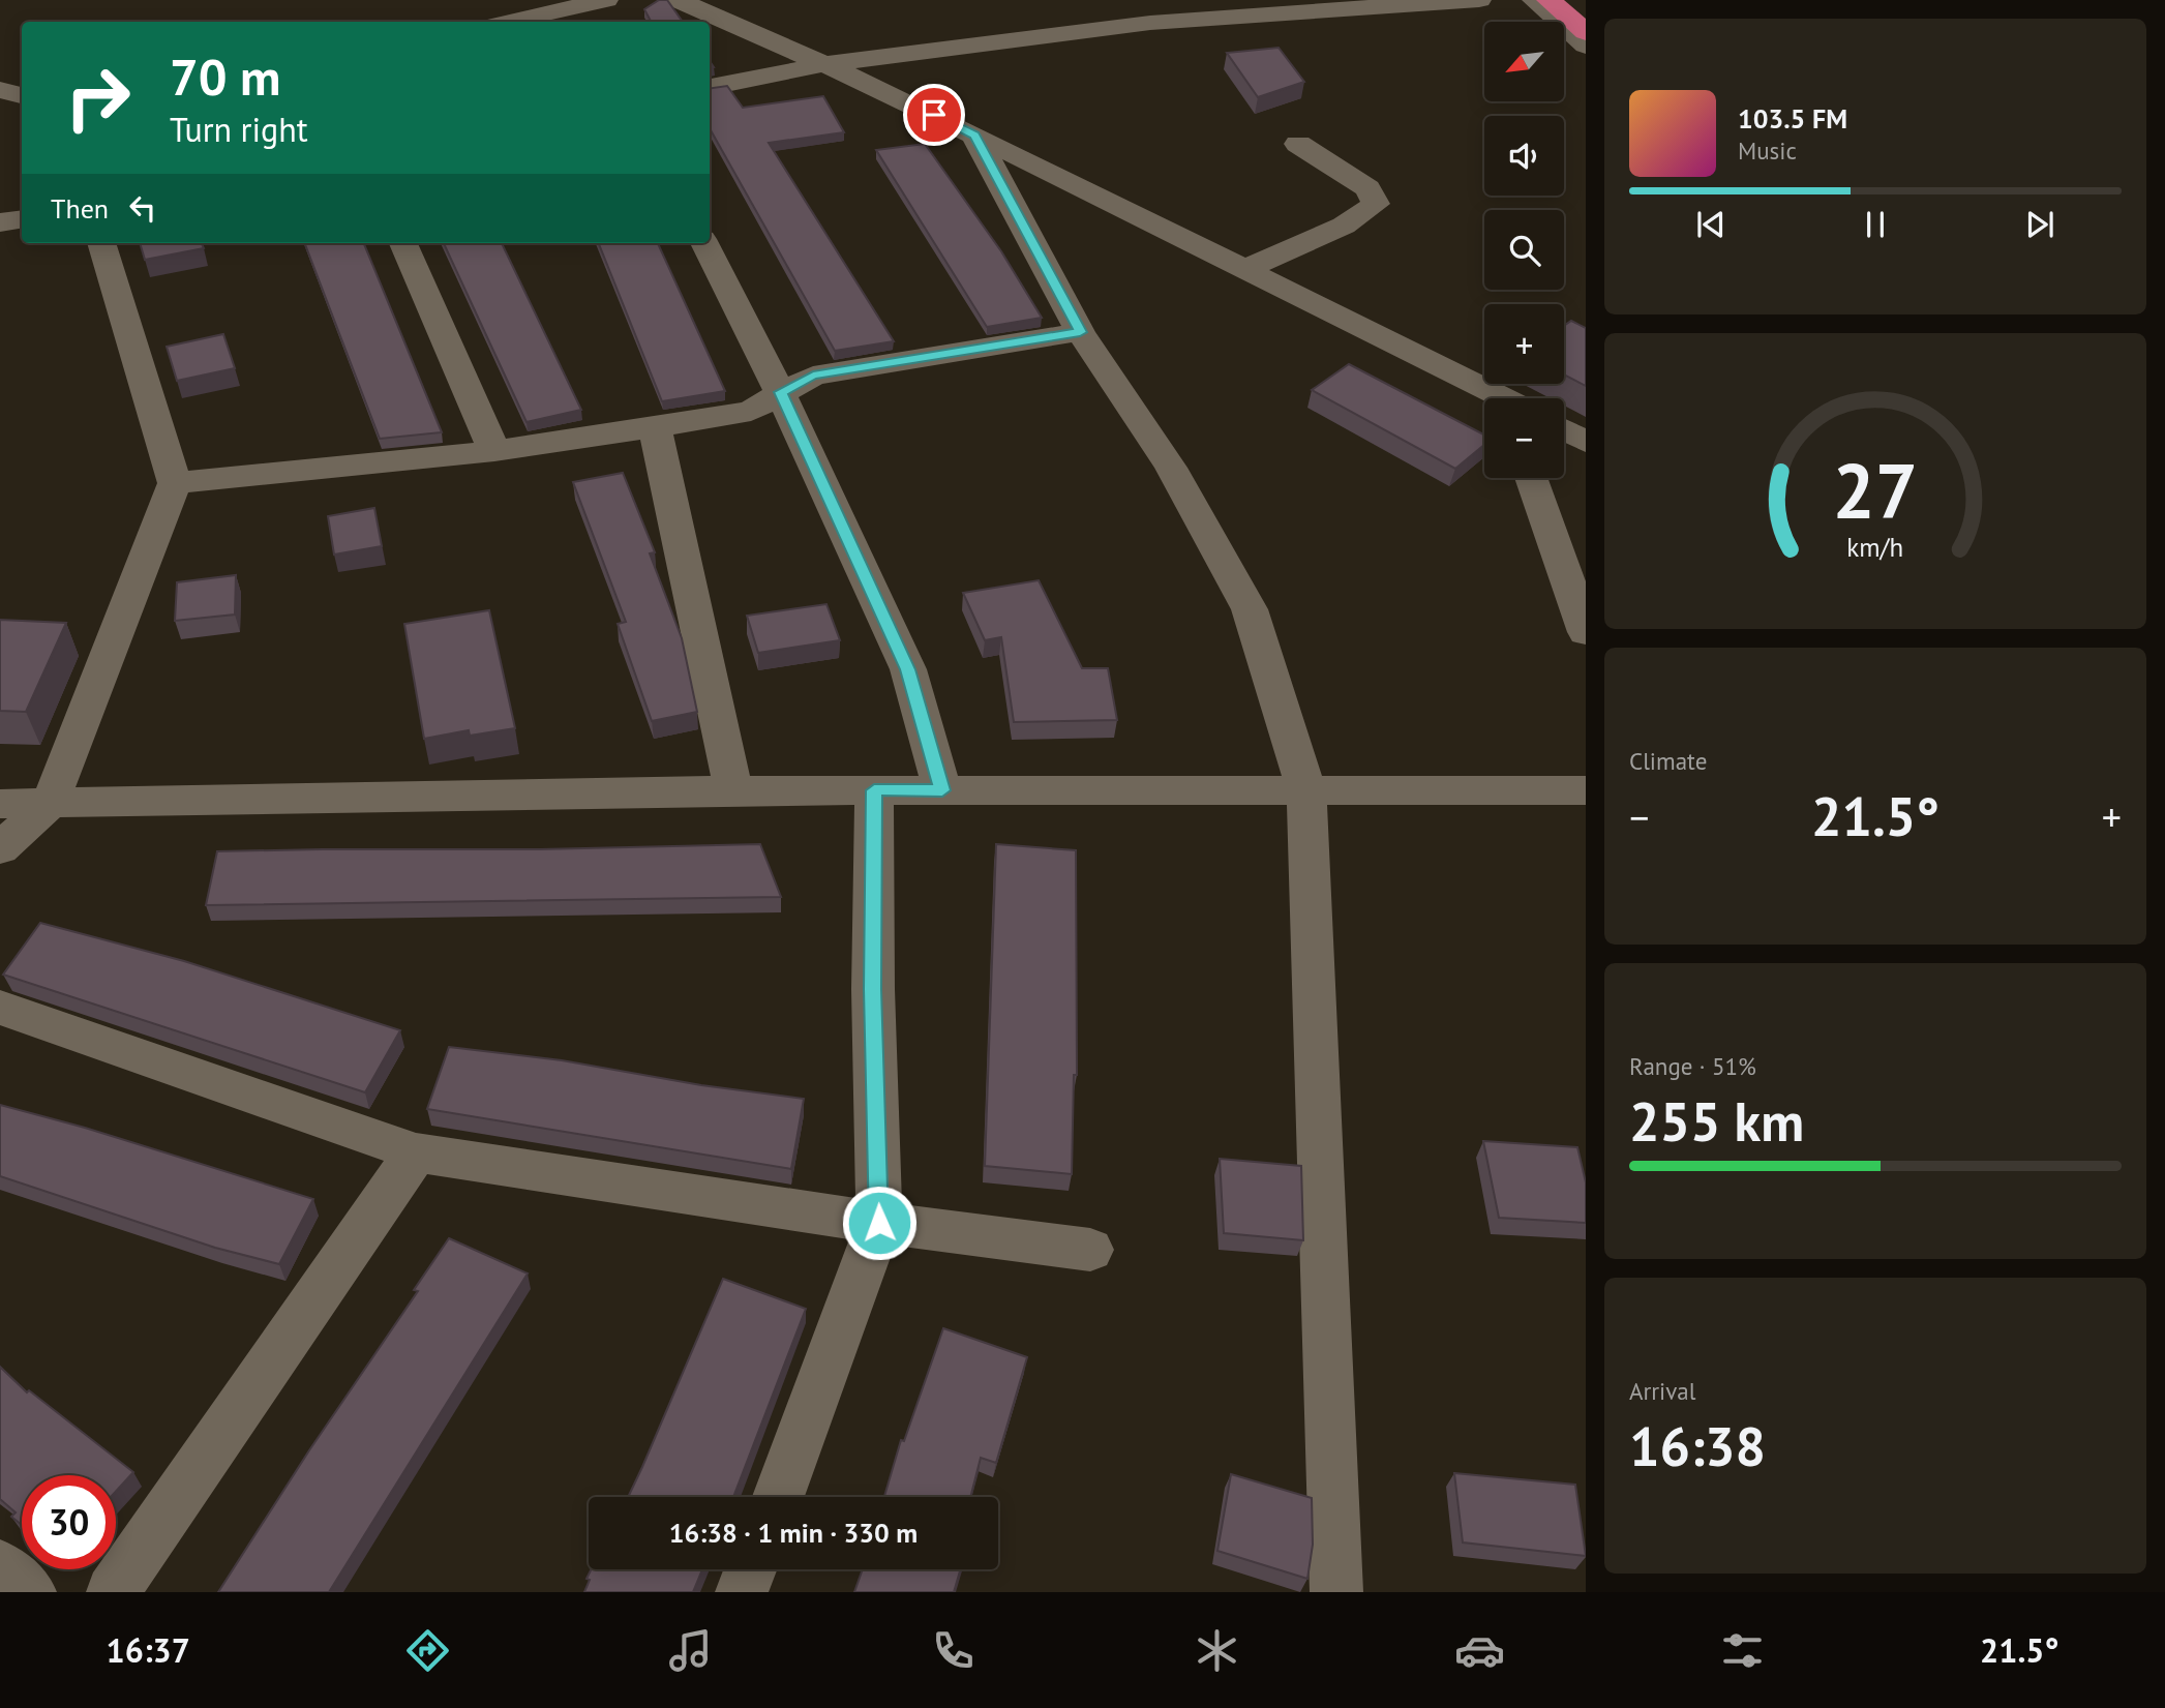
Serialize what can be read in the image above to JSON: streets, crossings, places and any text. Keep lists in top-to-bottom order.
{
  "north": "bottom left",
  "page": {
    "map_buttons": ["+", "−"],
    "turn": ["70 m", "Turn right"],
    "song": ["103.5 FM", "Music"],
    "then": "Then",
    "tile": [
      "Climate",
      ["Range · 51%", "255 km"],
      ["Arrival", "16:38"]
    ],
    "heat": ["−", "21.5°", "+"],
    "limit": "30",
    "trip": "16:38 · 1 min · 330 m",
    "tabs": ["16:37", "21.5°"],
    "gauge": ["27", "km/h"]
  }
}
